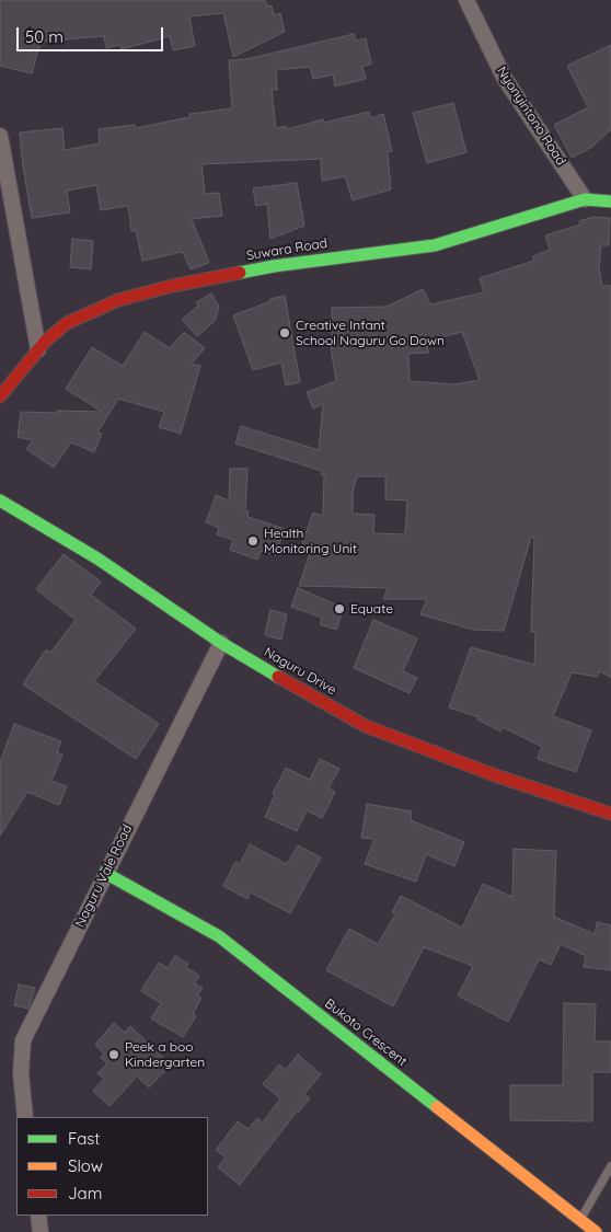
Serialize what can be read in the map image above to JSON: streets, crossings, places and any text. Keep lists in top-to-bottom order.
{
  "streets": {
    "street": [
      "Nyonyintono Road",
      "Suwara Road",
      "Naguru Drive",
      "Naguru Vale Road",
      "Bukoto Crescent"
    ]
  },
  "crossings": [
    ["Nyonyintono Road", "Suwara Road"],
    ["Naguru Drive", "Naguru Vale Road"],
    ["Naguru Vale Road", "Bukoto Crescent"]
  ],
  "places": [
    "Creative Infant School Naguru Go Down",
    "Health Monitoring Unit",
    "Equate",
    "Peek a boo Kindergarten"
  ],
  "legend": ["Fast", "Slow", "Jam"],
  "scale_bar": "50 m"
}
